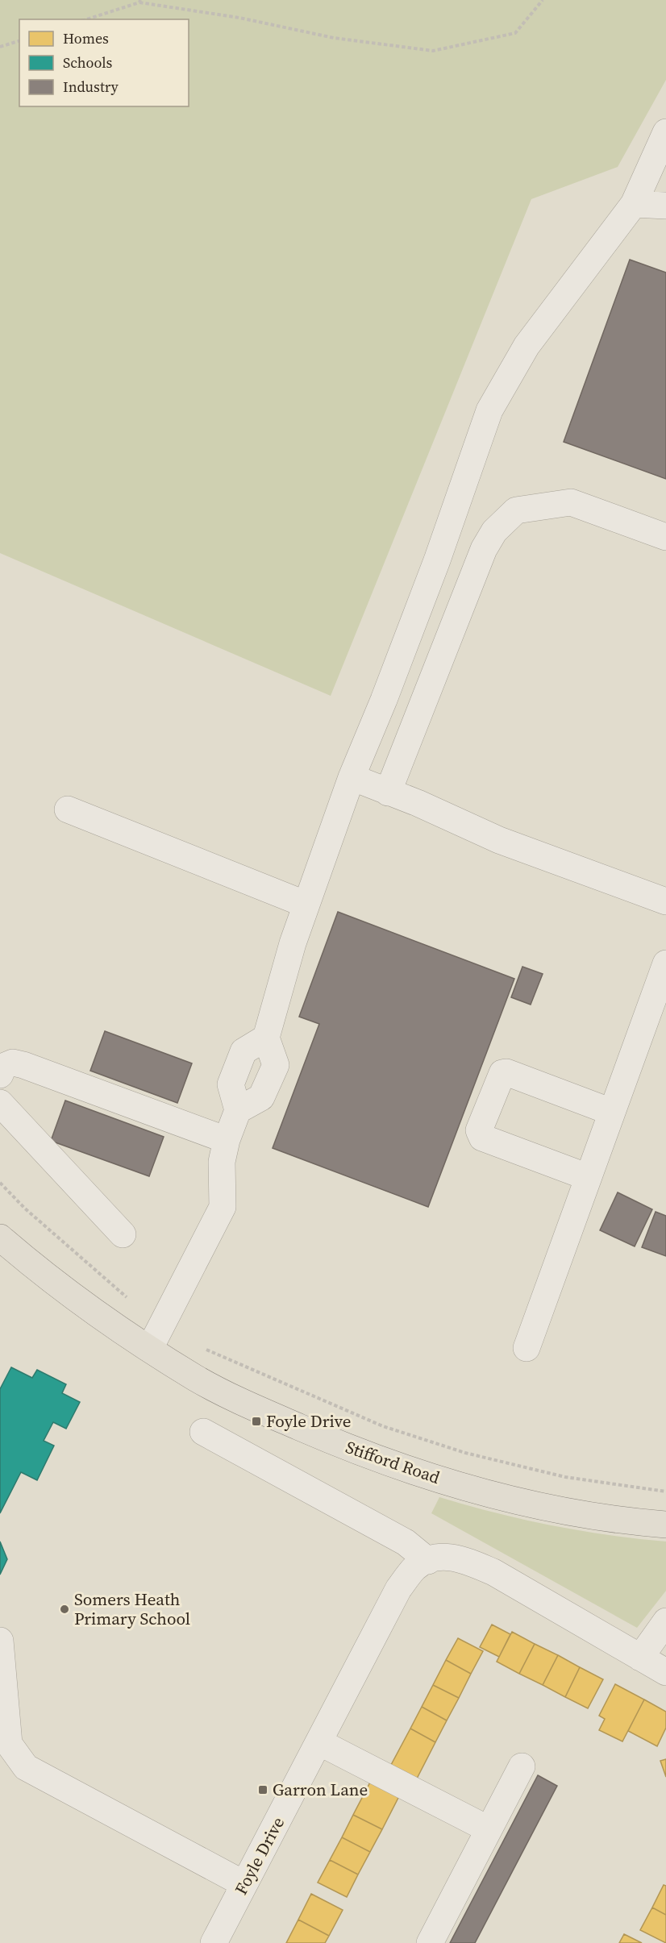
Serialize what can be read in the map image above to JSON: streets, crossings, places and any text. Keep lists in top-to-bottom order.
{
  "streets": {
    "main road": ["Stifford Road"],
    "street": ["Foyle Drive"]
  },
  "places": {
    "transit": ["Foyle Drive", "Garron Lane"],
    "other": ["Somers Heath Primary School"]
  },
  "legend": ["Homes", "Schools", "Industry"]
}
